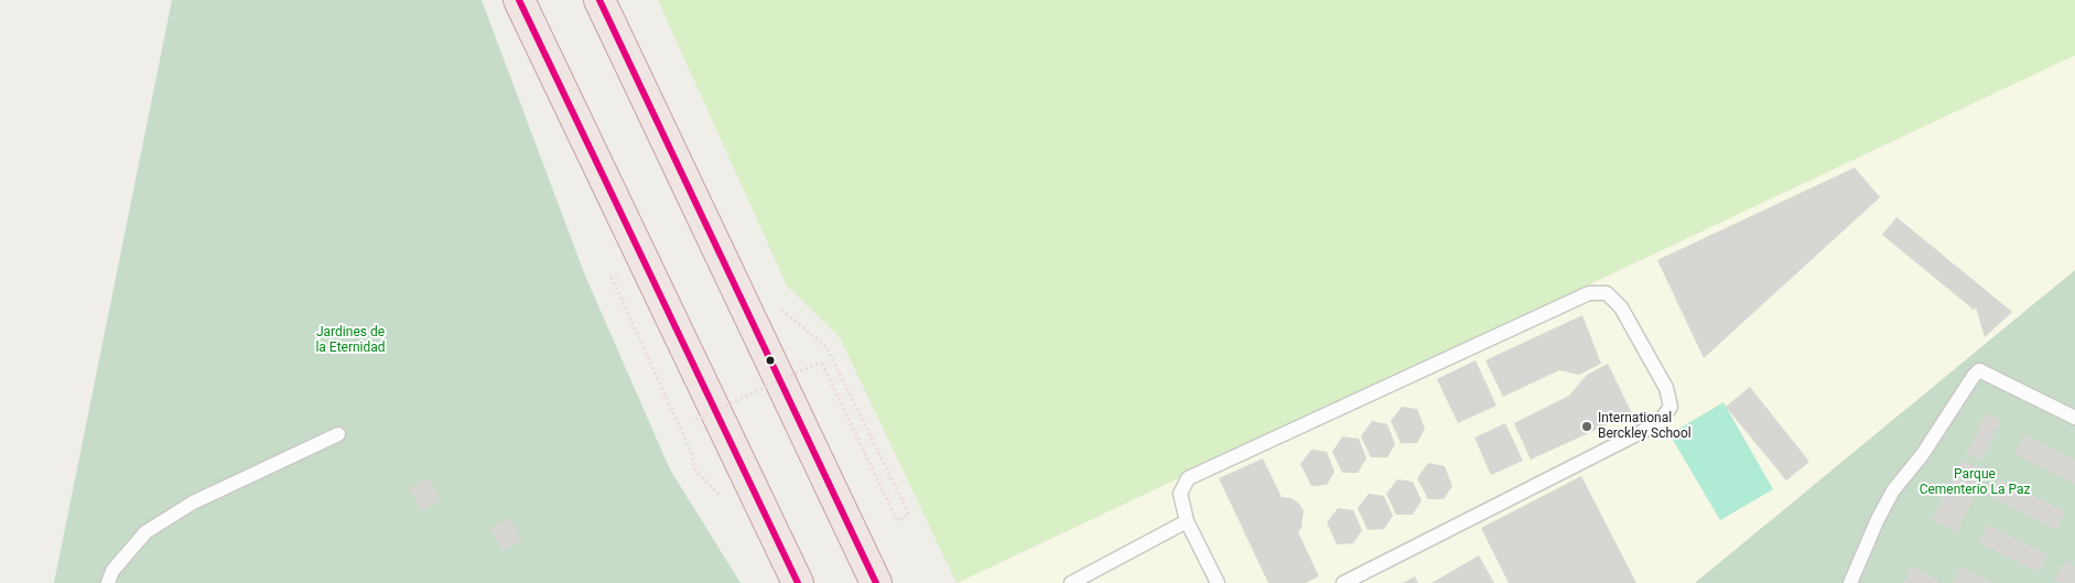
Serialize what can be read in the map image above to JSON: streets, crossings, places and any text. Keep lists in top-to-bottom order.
{
  "parks": ["Jardines de la Eternidad", "Parque Cementerio La Paz"],
  "places": ["International Berckley School"]
}
